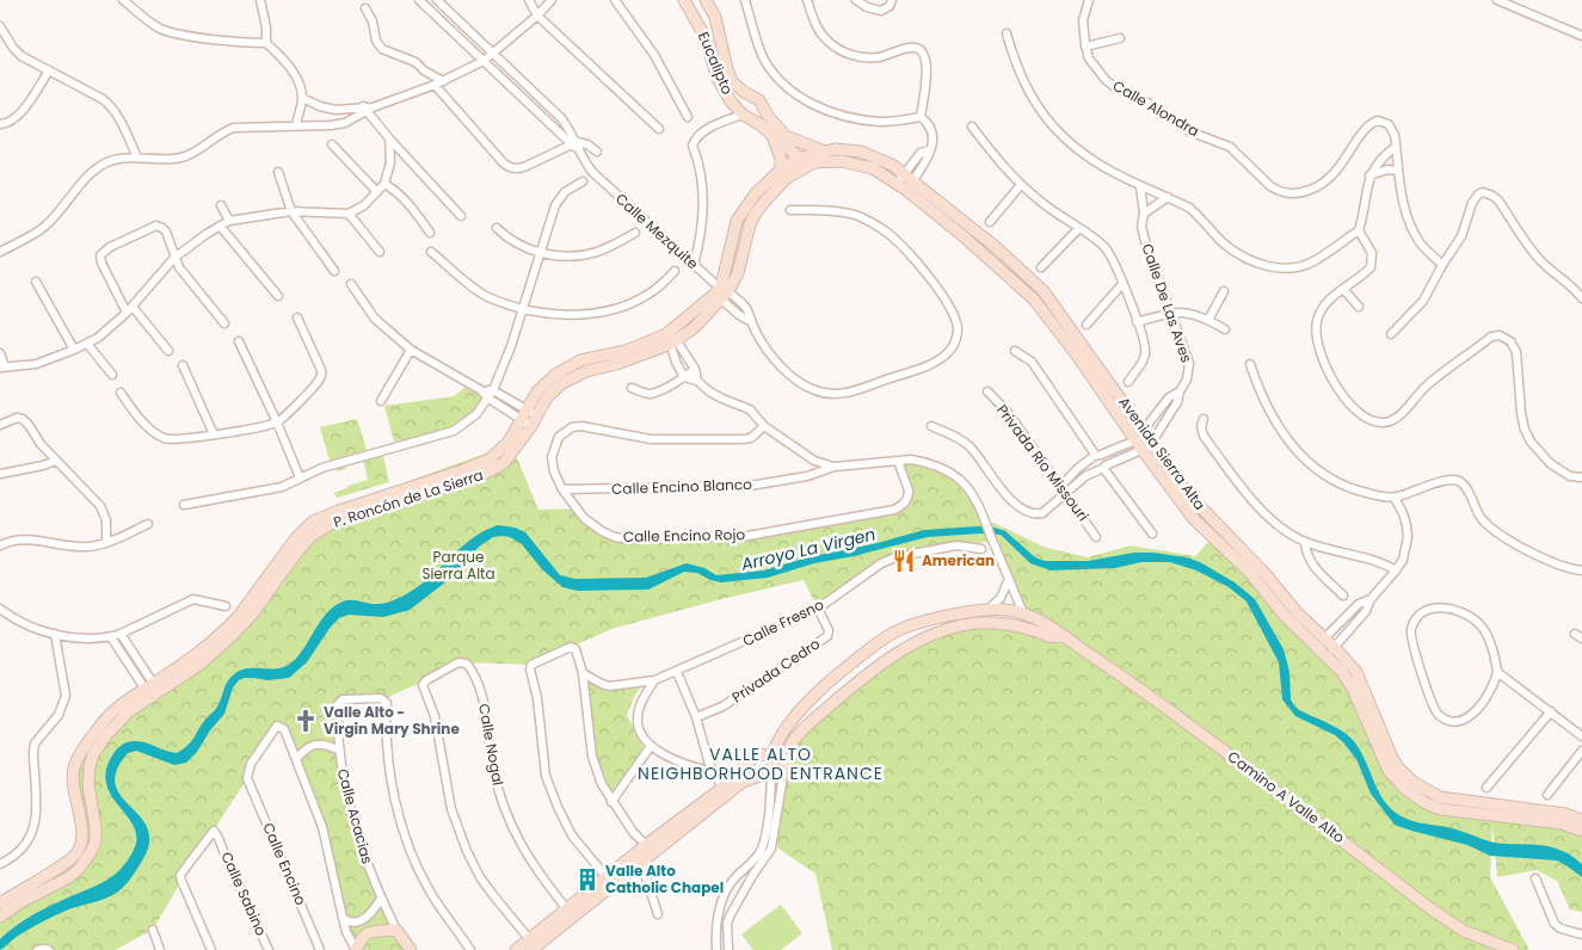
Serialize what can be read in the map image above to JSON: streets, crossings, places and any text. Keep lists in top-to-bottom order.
{
  "streets": {
    "street": [
      "Eucalipto",
      "Calle Alondra",
      "Calle Mezquite",
      "Calle De Las Aves",
      "Avenida Sierra Alta",
      "Privada Río Missouri",
      "Calle Encino Blanco",
      "P. Roncón de La Sierra",
      "Calle Encino Rojo",
      "Calle Fresno",
      "Privada Cedro",
      "Calle Nogal",
      "Camino A Valle Alto",
      "Calle Acacias",
      "Calle Encino",
      "Calle Sabino"
    ]
  },
  "crossings": [
    ["Eucalipto", "Avenida Sierra Alta"],
    ["Eucalipto", "P. Roncón de La Sierra"],
    ["Calle Mezquite", "P. Roncón de La Sierra"],
    ["Calle De Las Aves", "Avenida Sierra Alta"],
    ["Avenida Sierra Alta", "P. Roncón de La Sierra"],
    ["Calle Encino Blanco", "Calle Encino Rojo"],
    ["Calle Fresno", "Privada Cedro"]
  ],
  "districts": ["VALLE ALTO NEIGHBORHOOD ENTRANCE"],
  "water": ["Arroyo La Virgen"],
  "parks": ["Parque Sierra Alta"],
  "places": {
    "restaurant": ["American"],
    "church": ["Valle Alto - Virgin Mary Shrine"],
    "building": ["Valle Alto Catholic Chapel"]
  }
}
